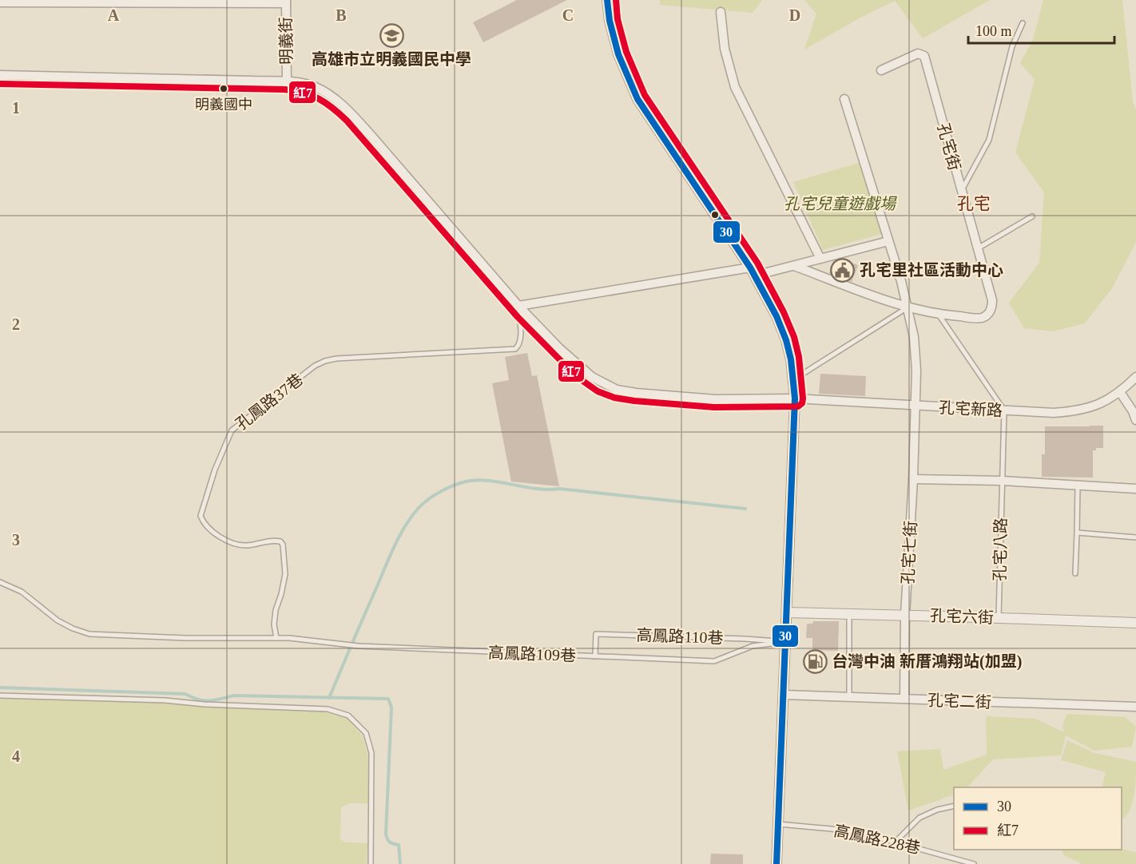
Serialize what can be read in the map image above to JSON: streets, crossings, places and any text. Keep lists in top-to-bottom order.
{
  "streets": {
    "street": [
      "明義街",
      "孔宅街",
      "孔宅新路",
      "孔宅七街",
      "孔宅六街",
      "孔宅二街"
    ],
    "lane": [
      "孔鳳路37巷",
      "孔宅八路",
      "高鳳路110巷",
      "高鳳路109巷",
      "高鳳路228巷"
    ]
  },
  "crossings": [
    ["明義街", "孔宅新路"],
    ["孔鳳路37巷", "孔宅新路"],
    ["孔鳳路37巷", "高鳳路109巷"],
    ["孔宅新路", "孔宅八路"],
    ["孔宅新路", "孔宅七街"],
    ["孔宅八路", "孔宅六街"],
    ["孔宅七街", "孔宅六街"],
    ["孔宅七街", "孔宅二街"],
    ["高鳳路110巷", "高鳳路109巷"]
  ],
  "districts": ["孔宅"],
  "parks": ["孔宅兒童遊戲場"],
  "places": {
    "school or university": ["高雄市立明義國民中學"],
    "other": ["明義國中"],
    "public building": ["孔宅里社區活動中心"],
    "fuel station": ["台灣中油 新厝鴻翔站(加盟)"]
  },
  "lines": ["transit line 30", "transit line 紅7"],
  "legend": ["30", "紅7"],
  "scale_bar": "100 m",
  "grid": {
    "columns": [
      "A",
      "B",
      "C",
      "D"
    ],
    "rows": [
      "1",
      "2",
      "3",
      "4"
    ]
  }
}
